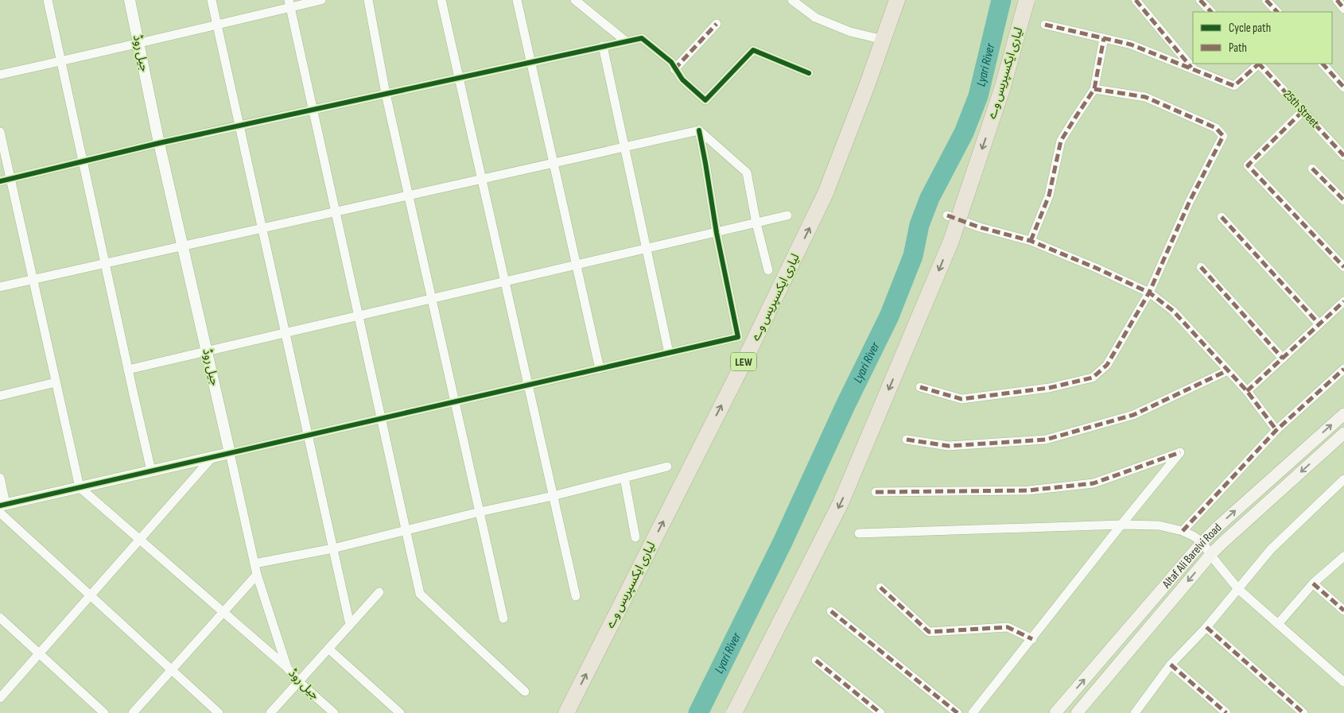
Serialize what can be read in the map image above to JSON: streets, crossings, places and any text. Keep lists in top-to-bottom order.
{
  "streets": {
    "highway": ["لیاری ایکسپریس وے", "LEW"],
    "main road": ["Altaf Ali Barelvi Road"],
    "street": ["جیل روڈ", "25th Street"]
  },
  "water": ["Lyari River"],
  "legend": ["Cycle path", "Path"]
}
